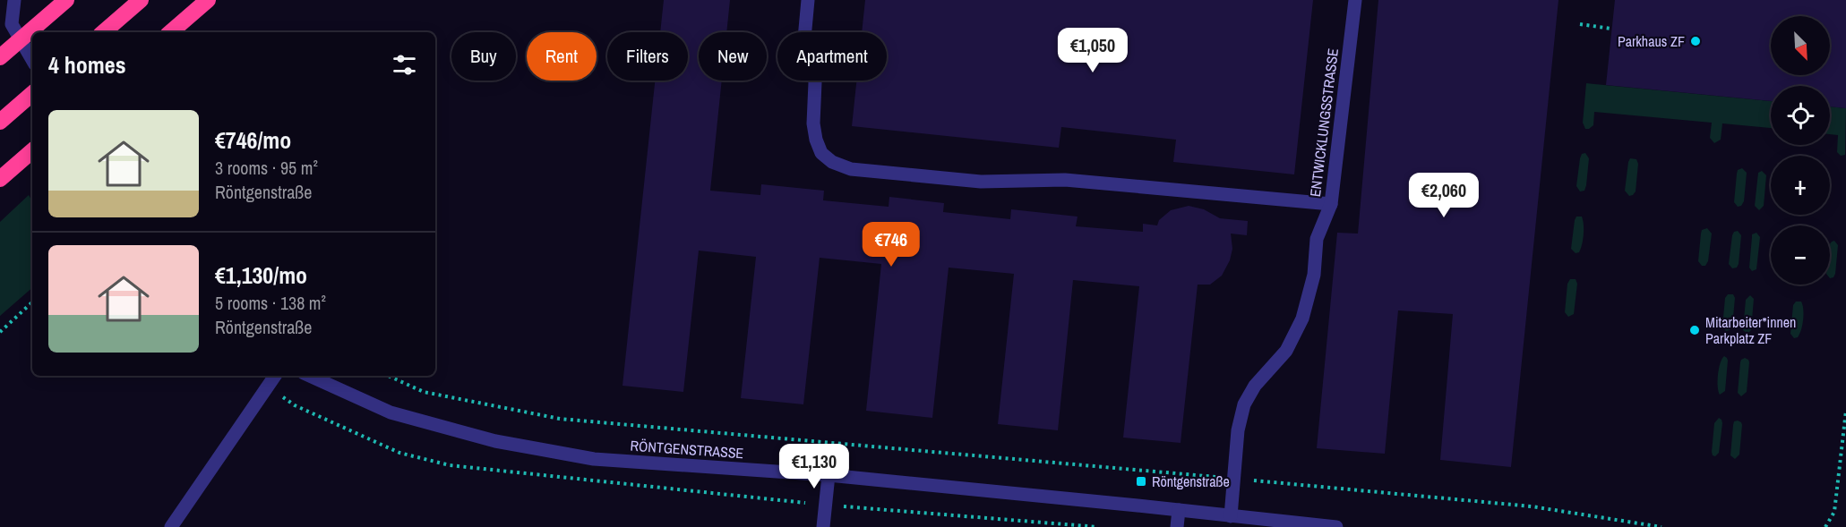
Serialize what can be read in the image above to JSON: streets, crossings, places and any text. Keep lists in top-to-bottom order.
{
  "streets": {
    "street": ["ENTWICKLUNGSSTRASSE", "RÖNTGENSTRASSE"]
  },
  "crossings": [
    ["ENTWICKLUNGSSTRASSE", "RÖNTGENSTRASSE"]
  ],
  "places": {
    "other": ["Parkhaus ZF", "Mitarbeiter*innen Parkplatz ZF"],
    "transit": ["Röntgenstraße"]
  },
  "north": "bottom right",
  "page": {
    "map_buttons": ["+", "−"],
    "price": [
      "€1,050",
      "€2,060",
      "€746",
      "€1,130"
    ],
    "chip": [
      "Buy",
      "Rent",
      "Filters",
      "New",
      "Apartment"
    ],
    "heading": "4 homes",
    "list": [
      {
        "name": "€746/mo",
        "note": "3 rooms · 95 m² · Röntgenstraße"
      },
      {
        "name": "€1,130/mo",
        "note": "5 rooms · 138 m² · Röntgenstraße"
      }
    ]
  }
}
